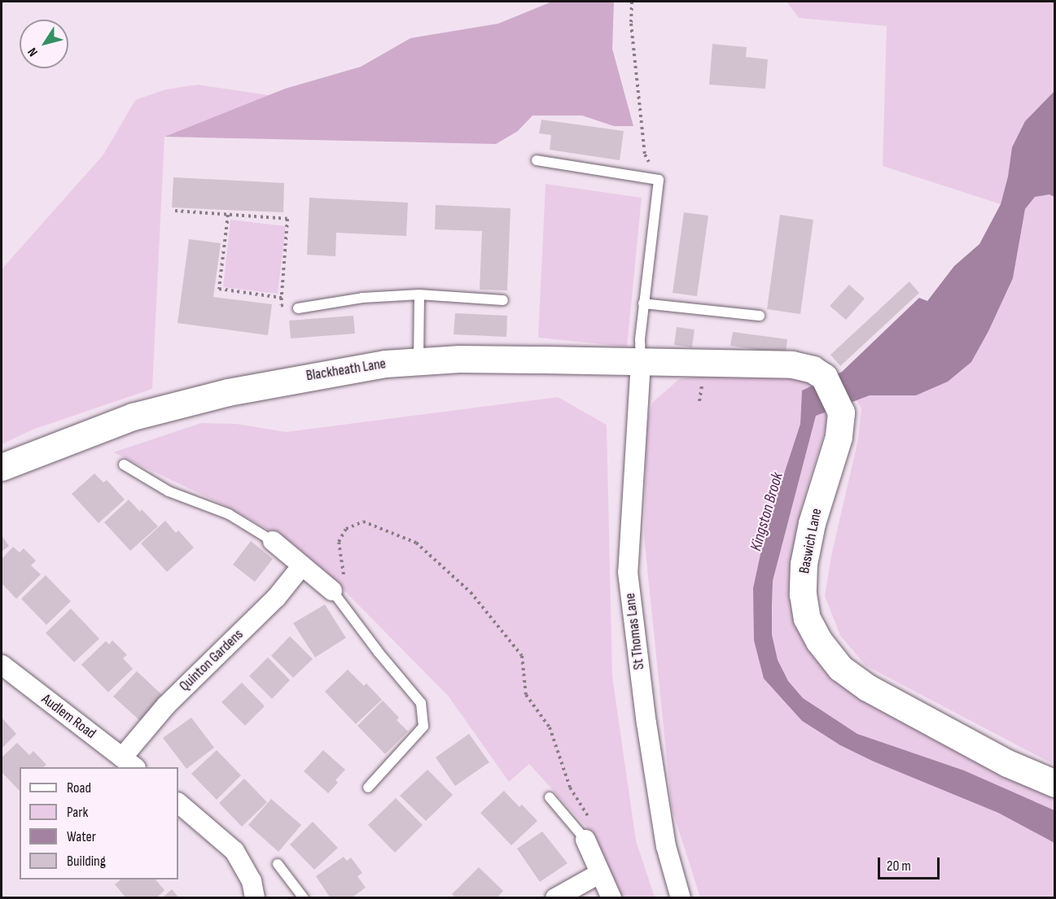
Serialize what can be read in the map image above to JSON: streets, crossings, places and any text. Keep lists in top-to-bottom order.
{
  "streets": {
    "street": [
      "Blackheath Lane",
      "Baswich Lane",
      "St Thomas Lane",
      "Quinton Gardens",
      "Audlem Road"
    ]
  },
  "crossings": [
    ["Blackheath Lane", "Baswich Lane"],
    ["Blackheath Lane", "St Thomas Lane"],
    ["Quinton Gardens", "Audlem Road"]
  ],
  "water": ["Kingston Brook"],
  "legend": [
    "Road",
    "Park",
    "Water",
    "Building"
  ],
  "scale_bar": "20 m",
  "north": "bottom left"
}
